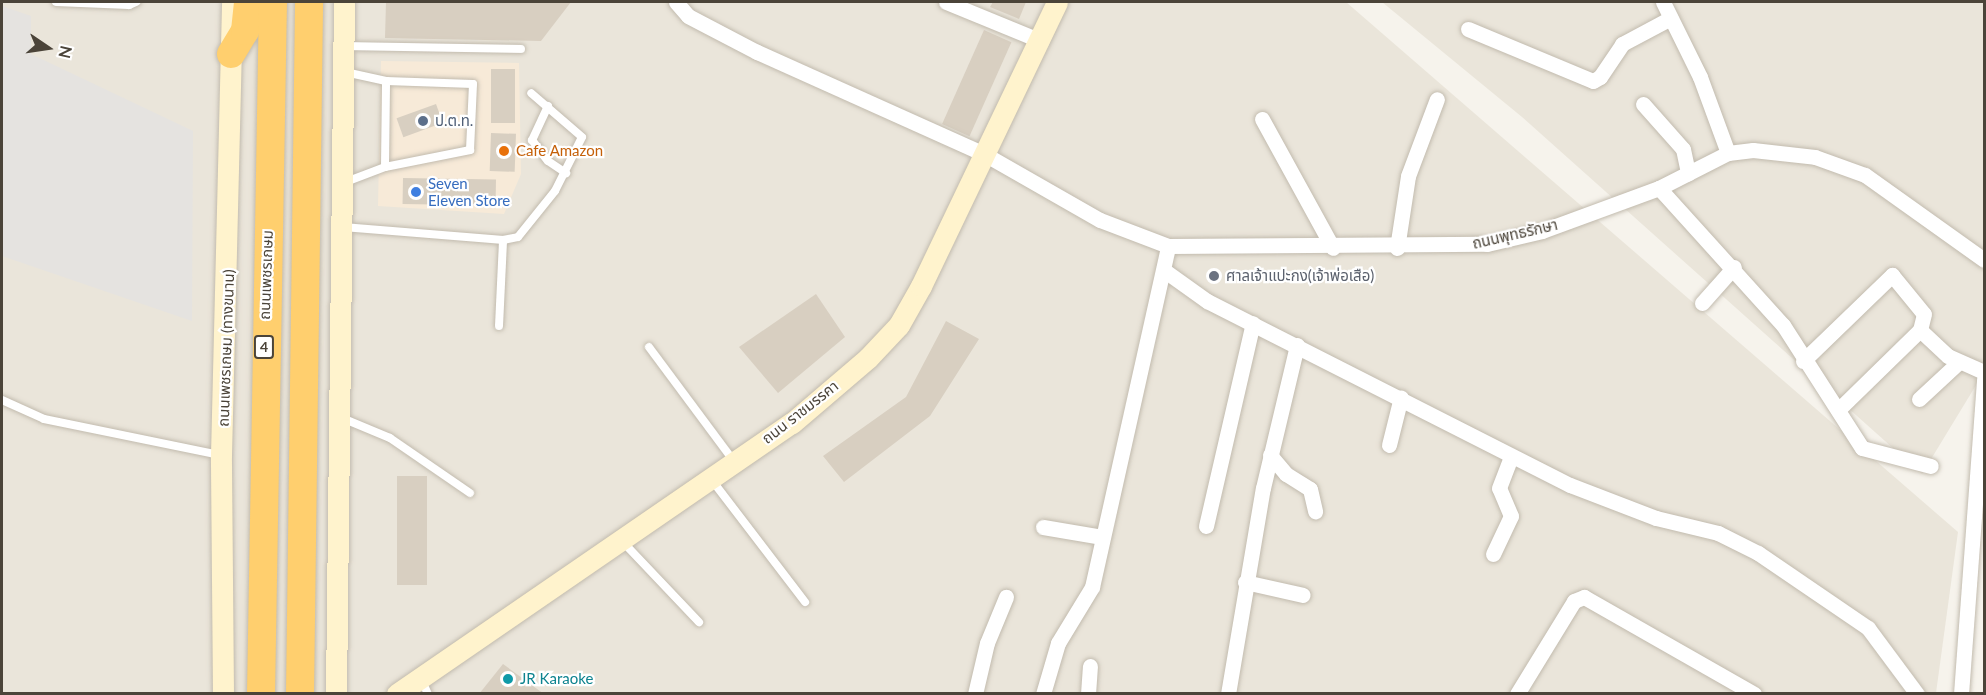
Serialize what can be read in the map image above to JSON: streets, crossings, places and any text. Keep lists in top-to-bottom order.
{
  "streets": {
    "highway": ["ถนนเพชรเกษม", "4"],
    "main road": ["ถนนเพชรเกษม (ทางขนาน)", "ถนน ราชมรรคา"],
    "street": ["ถนนพุทธรักษา"]
  },
  "crossings": [
    ["ถนนพุทธรักษา", "ถนน ราชมรรคา"]
  ],
  "places": [
    "ป.ต.ท.",
    "Cafe Amazon",
    "Seven Eleven Store",
    "ศาลเจ้าแปะกง(เจ้าพ่อเสือ)",
    "JR Karaoke"
  ],
  "north": "right"
}
